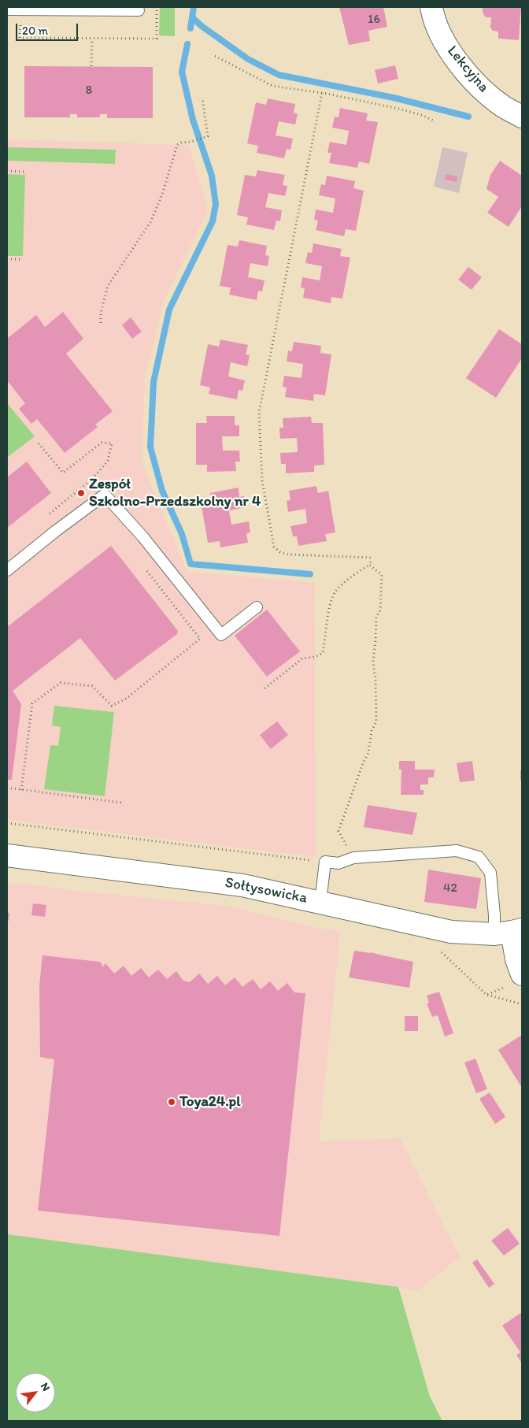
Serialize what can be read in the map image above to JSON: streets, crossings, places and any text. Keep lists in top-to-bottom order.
{
  "streets": {
    "street": ["Lekcyjna", "Sołtysowicka"]
  },
  "places": ["Zespół Szkolno-Przedszkolny nr 4", "Toya24.pl"],
  "house_numbers": ["16", "8", "42"],
  "scale_bar": "20 m",
  "north": "top right"
}
